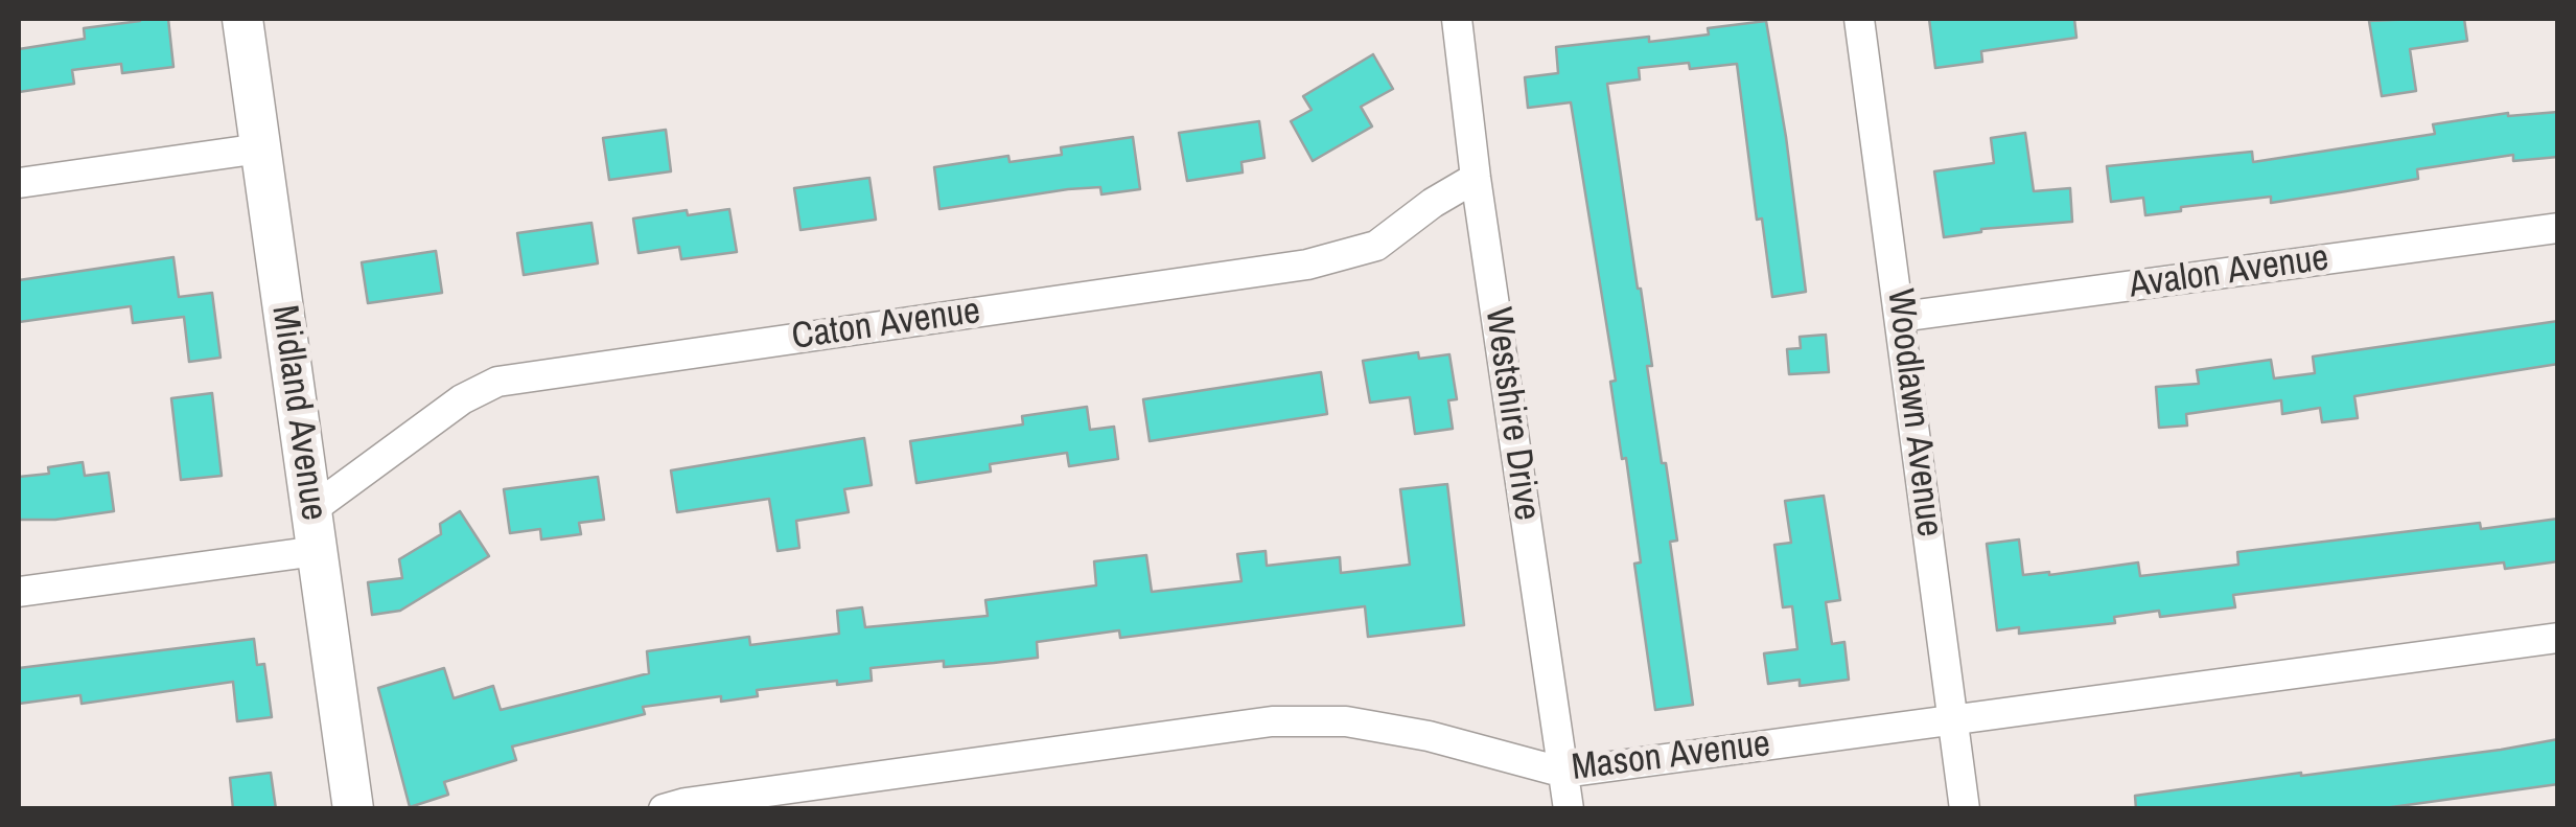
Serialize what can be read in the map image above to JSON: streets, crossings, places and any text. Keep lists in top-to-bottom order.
{
  "streets": {
    "main road": ["Midland Avenue"],
    "street": [
      "Avalon Avenue",
      "Caton Avenue",
      "Woodlawn Avenue",
      "Westshire Drive",
      "Mason Avenue"
    ]
  },
  "crossings": [
    ["Avalon Avenue", "Woodlawn Avenue"],
    ["Caton Avenue", "Midland Avenue"],
    ["Caton Avenue", "Westshire Drive"],
    ["Woodlawn Avenue", "Mason Avenue"],
    ["Westshire Drive", "Mason Avenue"]
  ]
}
